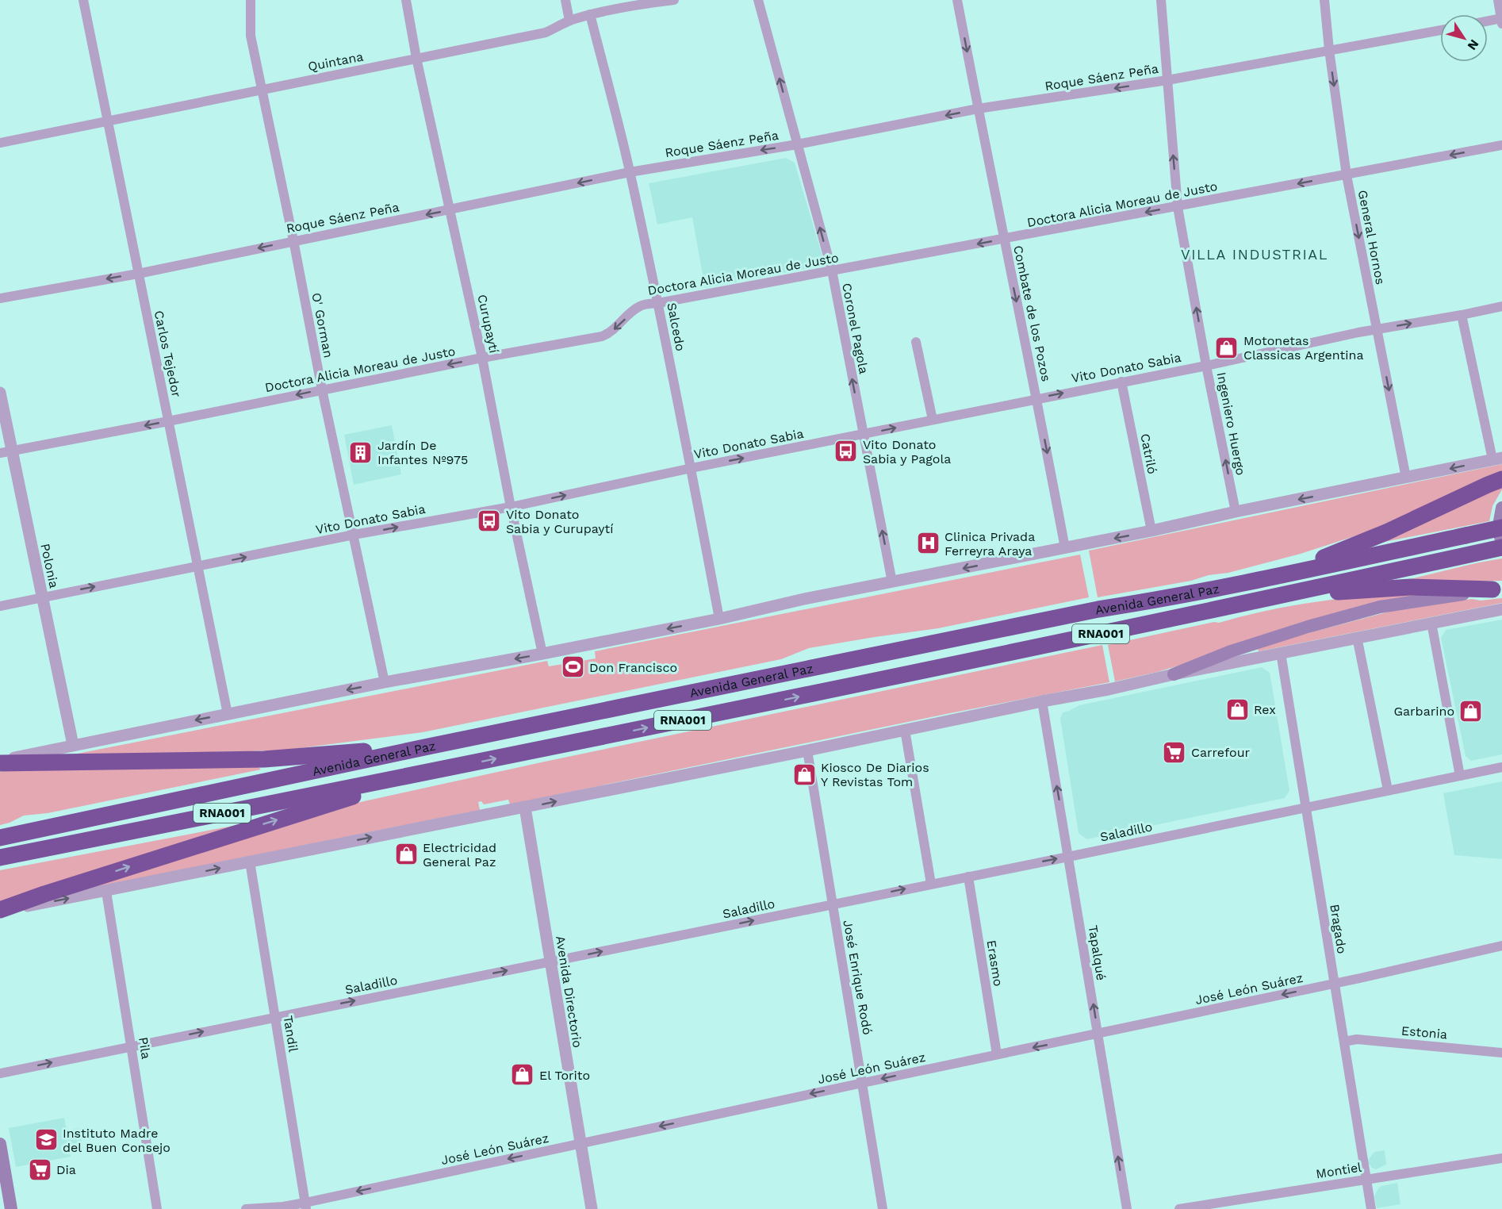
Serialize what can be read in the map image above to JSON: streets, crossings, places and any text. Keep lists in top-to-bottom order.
{
  "streets": {
    "highway": ["Avenida General Paz", "RNA001"],
    "street": [
      "Quintana",
      "Roque Sáenz Peña",
      "Doctora Alicia Moreau de Justo",
      "General Hornos",
      "Combate de los Pozos",
      "Curupaytí",
      "O' Gorman",
      "Salcedo",
      "Coronel Pagola",
      "Carlos Tejedor",
      "Vito Donato Sabia",
      "Ingeniero Huergo",
      "Catriló",
      "Polonia",
      "Saladillo",
      "Bragado",
      "Tapalqué",
      "Erasmo",
      "José Enrique Rodó",
      "José León Suárez",
      "Avenida Directorio",
      "Estonia",
      "Tandil",
      "Pila",
      "Montiel"
    ]
  },
  "crossings": [
    ["Quintana", "Curupaytí"],
    ["Quintana", "O' Gorman"],
    ["Quintana", "Salcedo"],
    ["Quintana", "Carlos Tejedor"],
    ["Roque Sáenz Peña", "General Hornos"],
    ["Roque Sáenz Peña", "Combate de los Pozos"],
    ["Roque Sáenz Peña", "Curupaytí"],
    ["Roque Sáenz Peña", "O' Gorman"],
    ["Roque Sáenz Peña", "Salcedo"],
    ["Roque Sáenz Peña", "Coronel Pagola"],
    ["Roque Sáenz Peña", "Carlos Tejedor"],
    ["Roque Sáenz Peña", "Ingeniero Huergo"],
    ["Doctora Alicia Moreau de Justo", "General Hornos"],
    ["Doctora Alicia Moreau de Justo", "Combate de los Pozos"],
    ["Doctora Alicia Moreau de Justo", "Curupaytí"],
    ["Doctora Alicia Moreau de Justo", "O' Gorman"],
    ["Doctora Alicia Moreau de Justo", "Salcedo"],
    ["Doctora Alicia Moreau de Justo", "Coronel Pagola"],
    ["Doctora Alicia Moreau de Justo", "Carlos Tejedor"],
    ["Doctora Alicia Moreau de Justo", "Ingeniero Huergo"],
    ["Doctora Alicia Moreau de Justo", "Polonia"],
    ["General Hornos", "Vito Donato Sabia"],
    ["Combate de los Pozos", "Vito Donato Sabia"],
    ["Curupaytí", "Vito Donato Sabia"],
    ["O' Gorman", "Vito Donato Sabia"],
    ["Salcedo", "Vito Donato Sabia"],
    ["Coronel Pagola", "Vito Donato Sabia"],
    ["Carlos Tejedor", "Vito Donato Sabia"],
    ["Vito Donato Sabia", "Ingeniero Huergo"],
    ["Vito Donato Sabia", "Catriló"],
    ["Vito Donato Sabia", "Polonia"],
    ["Saladillo", "Bragado"],
    ["Saladillo", "Tapalqué"],
    ["Saladillo", "Erasmo"],
    ["Saladillo", "José Enrique Rodó"],
    ["Saladillo", "Avenida Directorio"],
    ["Saladillo", "Tandil"],
    ["Saladillo", "Pila"],
    ["Bragado", "José León Suárez"],
    ["Bragado", "Estonia"],
    ["Bragado", "Montiel"],
    ["Tapalqué", "José León Suárez"],
    ["Erasmo", "José León Suárez"],
    ["José Enrique Rodó", "José León Suárez"],
    ["José León Suárez", "Avenida Directorio"],
    ["José León Suárez", "Tandil"]
  ],
  "one_way": [
    "Roque Sáenz Peña",
    "Doctora Alicia Moreau de Justo",
    "General Hornos",
    "Combate de los Pozos",
    "Coronel Pagola",
    "Vito Donato Sabia",
    "Ingeniero Huergo",
    "Saladillo",
    "Tapalqué",
    "José León Suárez"
  ],
  "districts": ["VILLA INDUSTRIAL"],
  "places": {
    "shop": [
      "Motonetas Classicas Argentina",
      "Rex",
      "Garbarino",
      "Kiosco De Diarios Y Revistas Tom",
      "Electricidad General Paz",
      "El Torito"
    ],
    "bus stop": ["Vito Donato Sabia y Pagola", "Vito Donato Sabia y Curupaytí"],
    "building": ["Jardín De Infantes Nº975"],
    "hospital": ["Clinica Privada Ferreyra Araya"],
    "sports": ["Don Francisco"],
    "supermarket": ["Carrefour", "Dia"],
    "school or university": ["Instituto Madre del Buen Consejo"]
  },
  "north": "bottom right"
}
